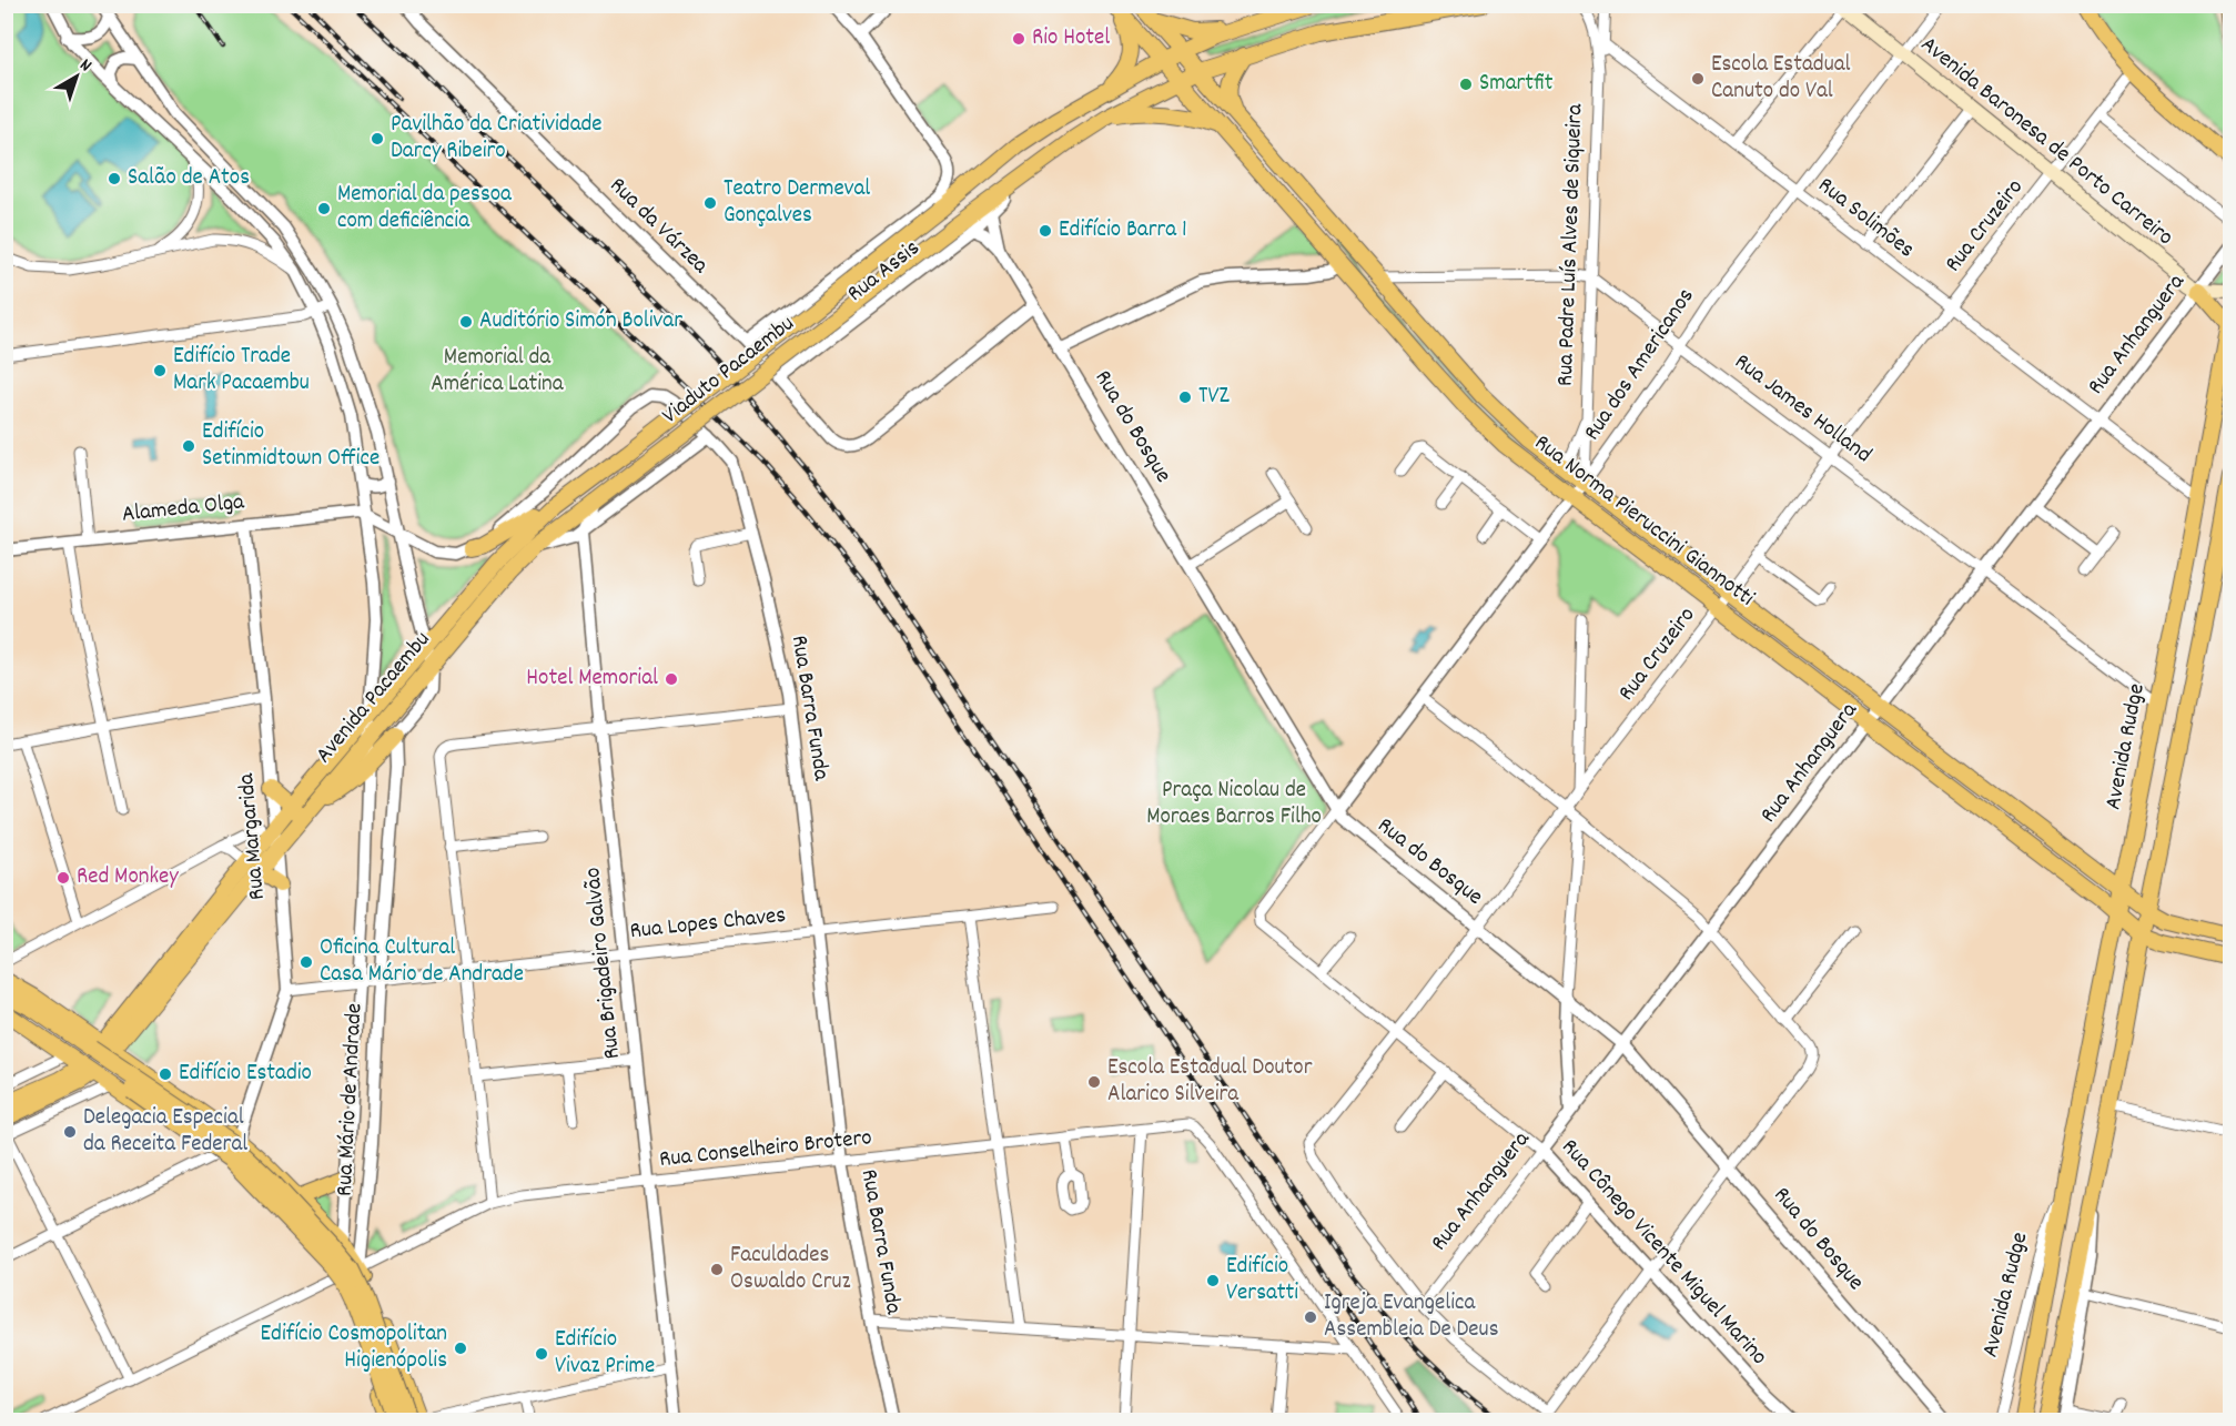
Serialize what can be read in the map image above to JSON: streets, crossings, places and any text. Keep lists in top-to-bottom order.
{
  "streets": {
    "main road": [
      "Avenida Baronesa de Porto Carreiro",
      "Viaduto Pacaembu",
      "Rua Norma Pieruccini Giannotti",
      "Avenida Pacaembu",
      "Avenida Rudge"
    ],
    "street": [
      "Rua Solimões",
      "Rua da Várzea",
      "Rua Cruzeiro",
      "Rua Padre Luís Alves de Siqueira",
      "Rua Assis",
      "Rua Anhanguera",
      "Rua dos Americanos",
      "Rua James Holland",
      "Rua do Bosque",
      "Alameda Olga",
      "Rua Barra Funda",
      "Rua Margarida",
      "Rua Lopes Chaves",
      "Rua Brigadeiro Galvão",
      "Rua Mário de Andrade",
      "Rua Conselheiro Brotero",
      "Rua Cônego Vicente Miguel Marino"
    ]
  },
  "crossings": [
    ["Avenida Baronesa de Porto Carreiro", "Rua Cruzeiro"],
    ["Avenida Baronesa de Porto Carreiro", "Rua Anhanguera"],
    ["Avenida Baronesa de Porto Carreiro", "Rua dos Americanos"],
    ["Rua Solimões", "Rua Cruzeiro"],
    ["Rua Solimões", "Rua Padre Luís Alves de Siqueira"],
    ["Rua Solimões", "Rua Anhanguera"],
    ["Rua Solimões", "Rua dos Americanos"],
    ["Rua Solimões", "Avenida Rudge"],
    ["Rua da Várzea", "Rua Assis"],
    ["Rua da Várzea", "Rua do Bosque"],
    ["Rua Cruzeiro", "Rua Anhanguera"],
    ["Rua Cruzeiro", "Rua James Holland"],
    ["Rua Cruzeiro", "Rua do Bosque"],
    ["Rua Cruzeiro", "Rua Norma Pieruccini Giannotti"],
    ["Rua Cruzeiro", "Rua Cônego Vicente Miguel Marino"],
    ["Rua Padre Luís Alves de Siqueira", "Rua dos Americanos"],
    ["Rua Padre Luís Alves de Siqueira", "Rua James Holland"],
    ["Rua Padre Luís Alves de Siqueira", "Rua Norma Pieruccini Giannotti"],
    ["Rua Assis", "Viaduto Pacaembu"],
    ["Rua Assis", "Rua do Bosque"],
    ["Rua Anhanguera", "Rua James Holland"],
    ["Rua Anhanguera", "Rua do Bosque"],
    ["Rua Anhanguera", "Rua Norma Pieruccini Giannotti"],
    ["Rua Anhanguera", "Rua Cônego Vicente Miguel Marino"],
    ["Rua dos Americanos", "Rua James Holland"],
    ["Rua dos Americanos", "Rua do Bosque"],
    ["Rua dos Americanos", "Rua Norma Pieruccini Giannotti"],
    ["Rua dos Americanos", "Rua Cônego Vicente Miguel Marino"],
    ["Viaduto Pacaembu", "Rua Norma Pieruccini Giannotti"],
    ["Viaduto Pacaembu", "Avenida Pacaembu"],
    ["Viaduto Pacaembu", "Rua Brigadeiro Galvão"],
    ["Rua James Holland", "Avenida Rudge"],
    ["Alameda Olga", "Rua Barra Funda"],
    ["Alameda Olga", "Rua Margarida"],
    ["Alameda Olga", "Rua Mário de Andrade"],
    ["Rua Norma Pieruccini Giannotti", "Avenida Rudge"],
    ["Avenida Pacaembu", "Rua Margarida"],
    ["Avenida Pacaembu", "Rua Mário de Andrade"],
    ["Rua Barra Funda", "Rua Lopes Chaves"],
    ["Rua Barra Funda", "Rua Mário de Andrade"],
    ["Rua Barra Funda", "Rua Conselheiro Brotero"],
    ["Rua Margarida", "Rua Lopes Chaves"],
    ["Rua Lopes Chaves", "Rua Brigadeiro Galvão"],
    ["Rua Lopes Chaves", "Rua Mário de Andrade"],
    ["Rua Brigadeiro Galvão", "Rua Conselheiro Brotero"],
    ["Rua Mário de Andrade", "Rua Conselheiro Brotero"]
  ],
  "parks": ["Memorial da América Latina", "Praça Nicolau de Moraes Barros Filho"],
  "places": [
    "Rio Hotel",
    "Escola Estadual Canuto do Val",
    "Smartfit",
    "Pavilhão da Criatividade Darcy Ribeiro",
    "Salão de Atos",
    "Teatro Dermeval Gonçalves",
    "Memorial da pessoa com deficiência",
    "Edifício Barra 1",
    "Auditório Simón Bolivar",
    "Edifício Trade Mark Pacaembu",
    "TVZ",
    "Edifício Setinmidtown Office",
    "Hotel Memorial",
    "Red Monkey",
    "Oficina Cultural Casa Mário de Andrade",
    "Edifício Estadio",
    "Escola Estadual Doutor Alarico Silveira",
    "Delegacia Especial da Receita Federal",
    "Faculdades Oswaldo Cruz",
    "Edifício Versatti",
    "Igreja Evangelica Assembleia De Deus",
    "Edifício Cosmopolitan Higienópolis",
    "Edifício Vivaz Prime"
  ],
  "north": "top right"
}
